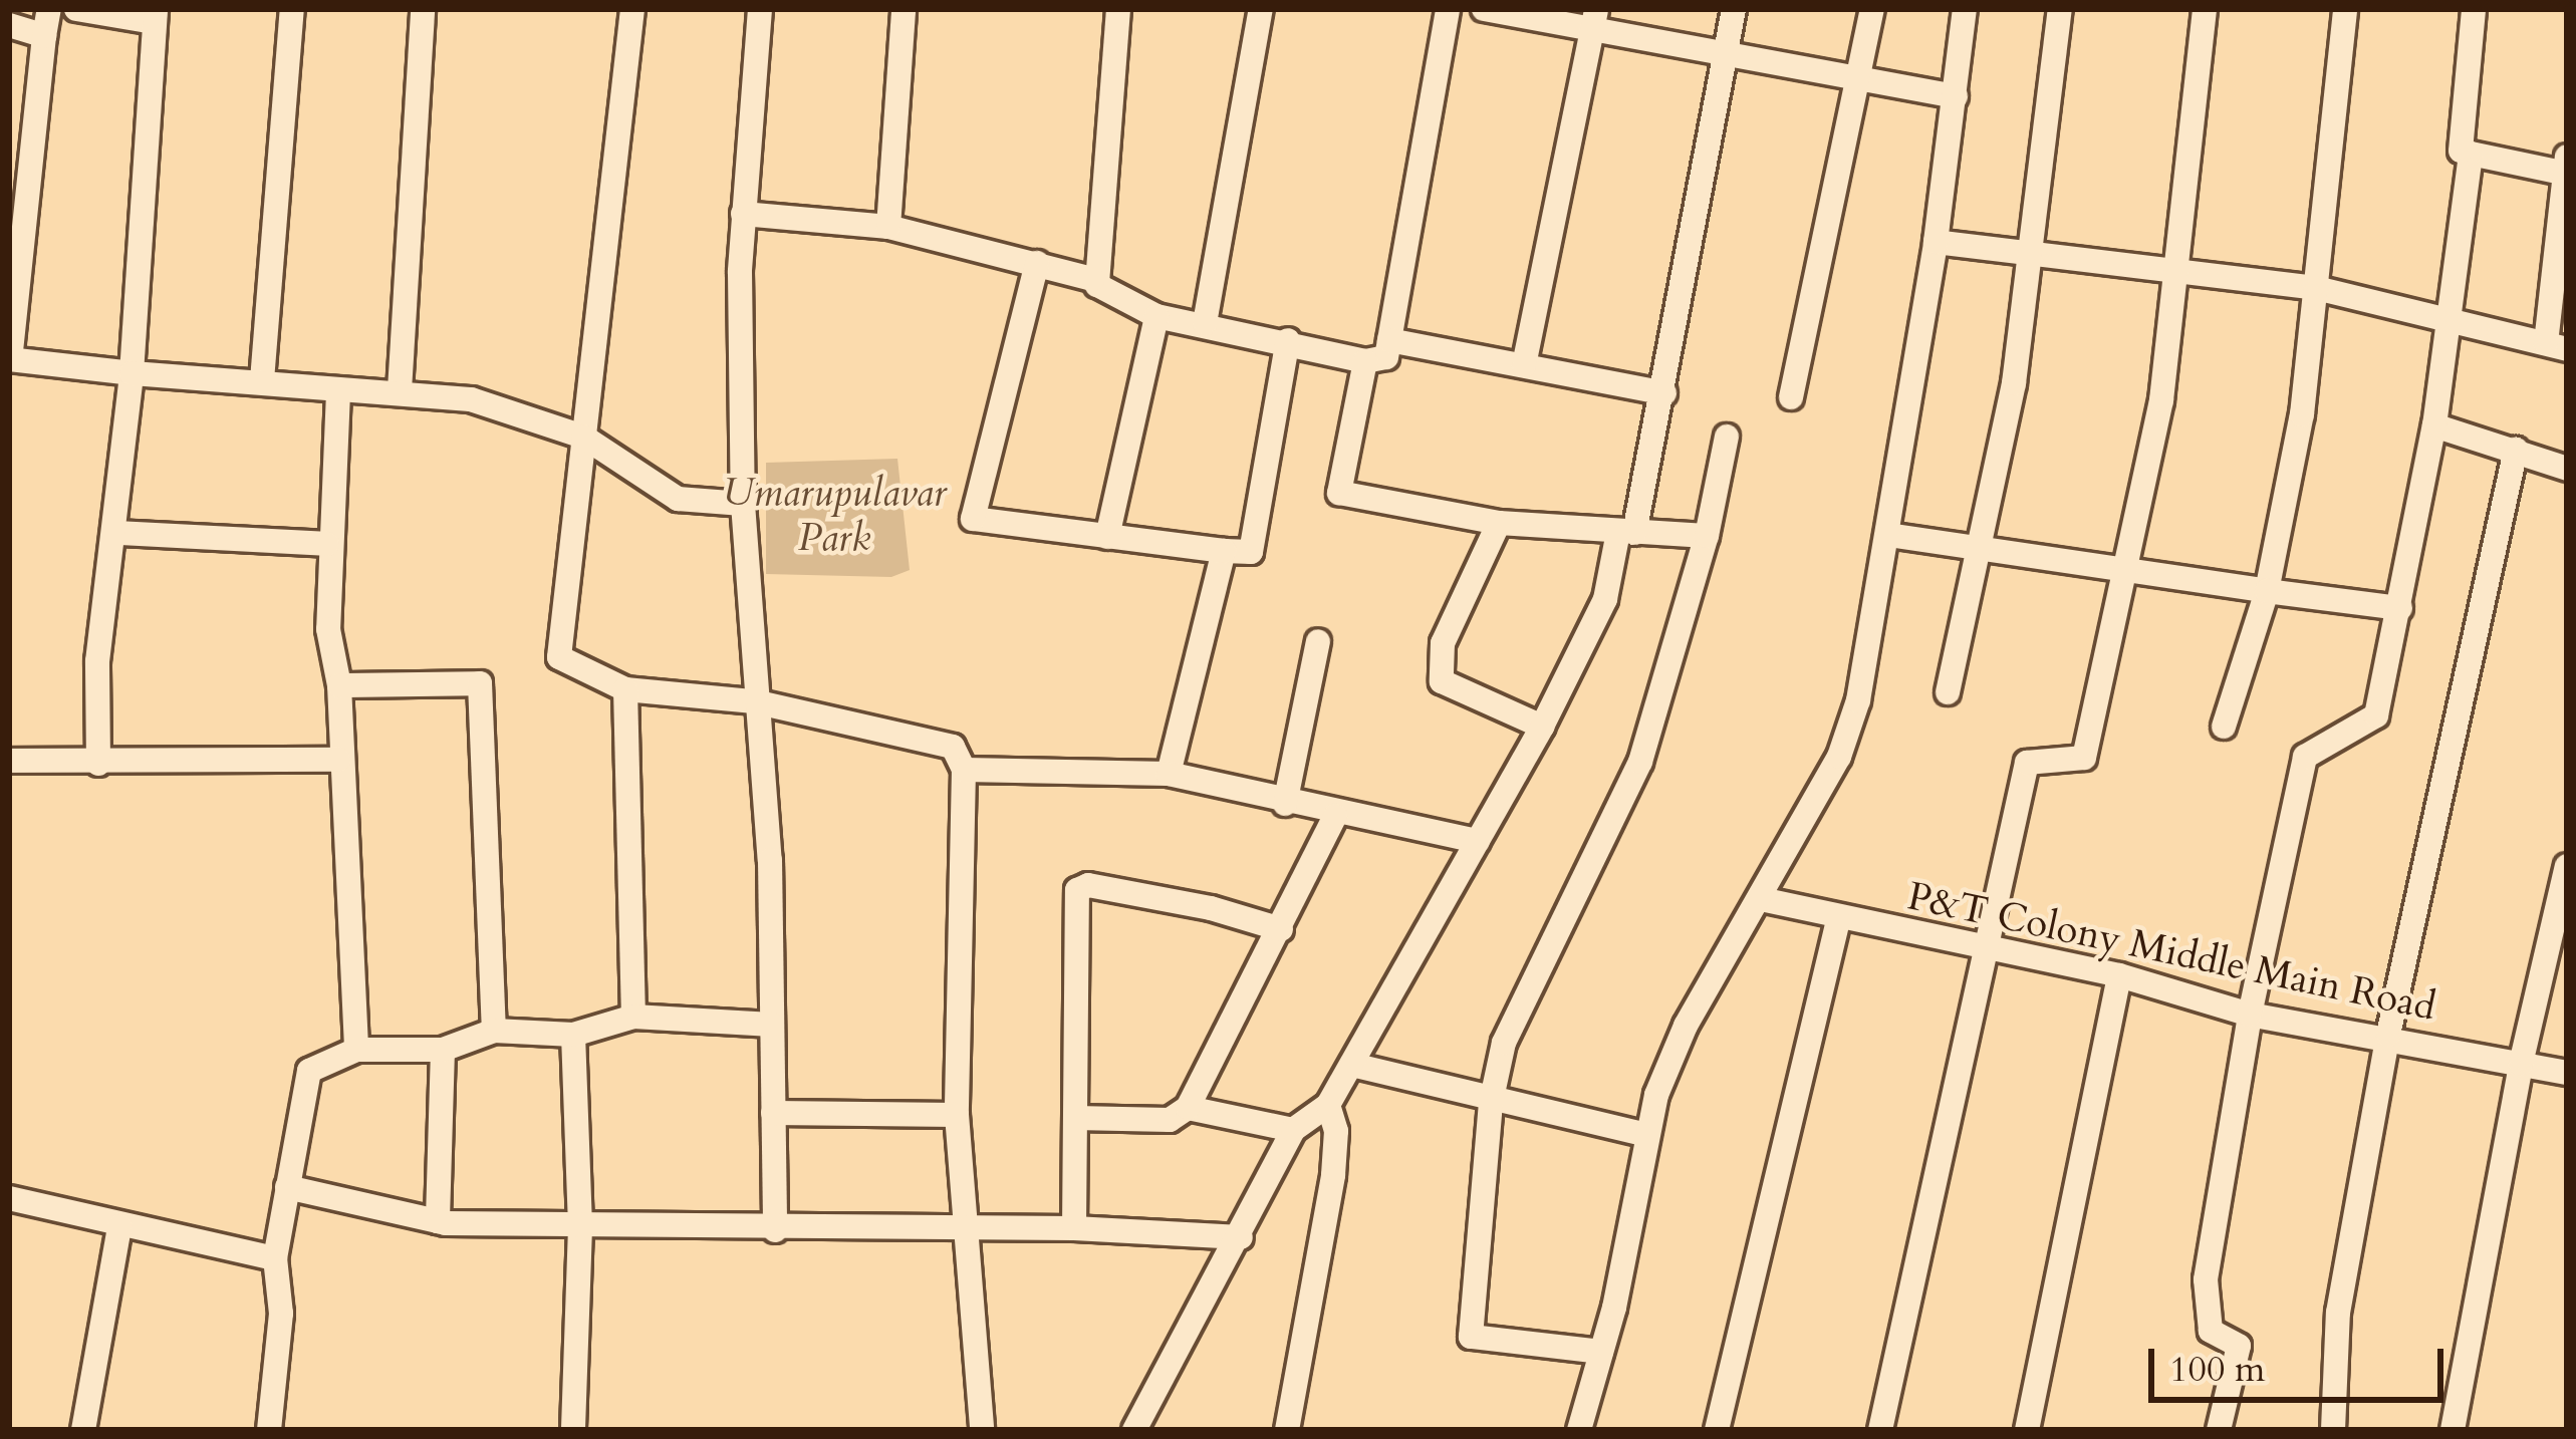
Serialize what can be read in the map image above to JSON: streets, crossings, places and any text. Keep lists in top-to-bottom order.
{
  "streets": {
    "street": ["P&T Colony Middle Main Road"]
  },
  "parks": ["Umarupulavar Park"],
  "scale_bar": "100 m"
}
